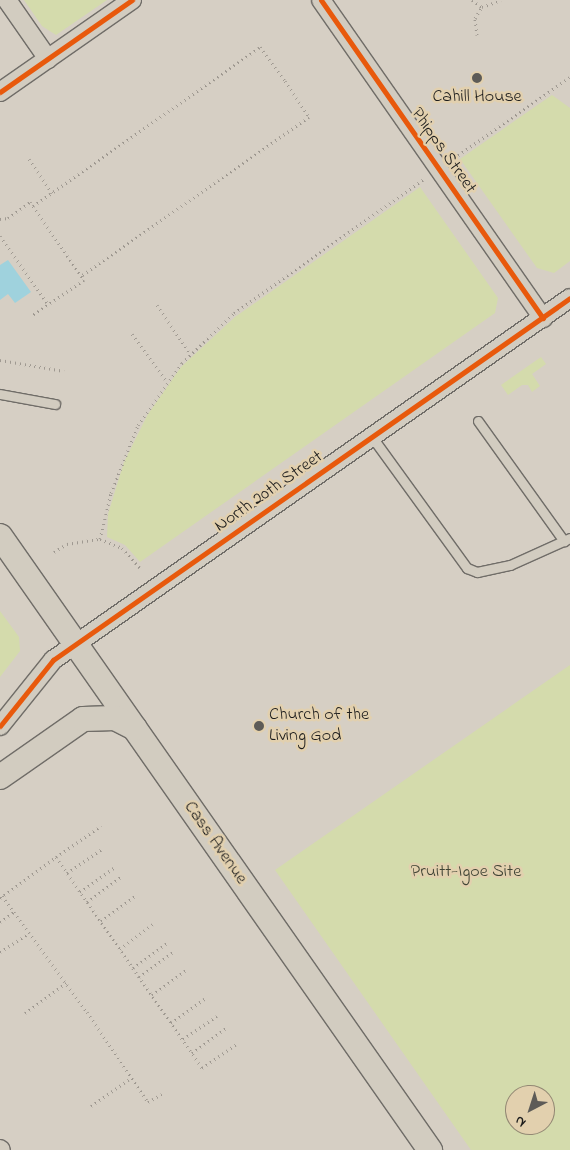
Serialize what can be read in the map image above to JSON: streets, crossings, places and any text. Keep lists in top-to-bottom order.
{
  "streets": {
    "main road": ["Cass Avenue"],
    "street": ["Phipps Street", "North 20th Street"]
  },
  "crossings": [
    ["Phipps Street", "North 20th Street"],
    ["North 20th Street", "Cass Avenue"]
  ],
  "parks": ["Pruitt-Igoe Site"],
  "places": ["Cahill House", "Church of the Living God"],
  "north": "bottom left"
}
